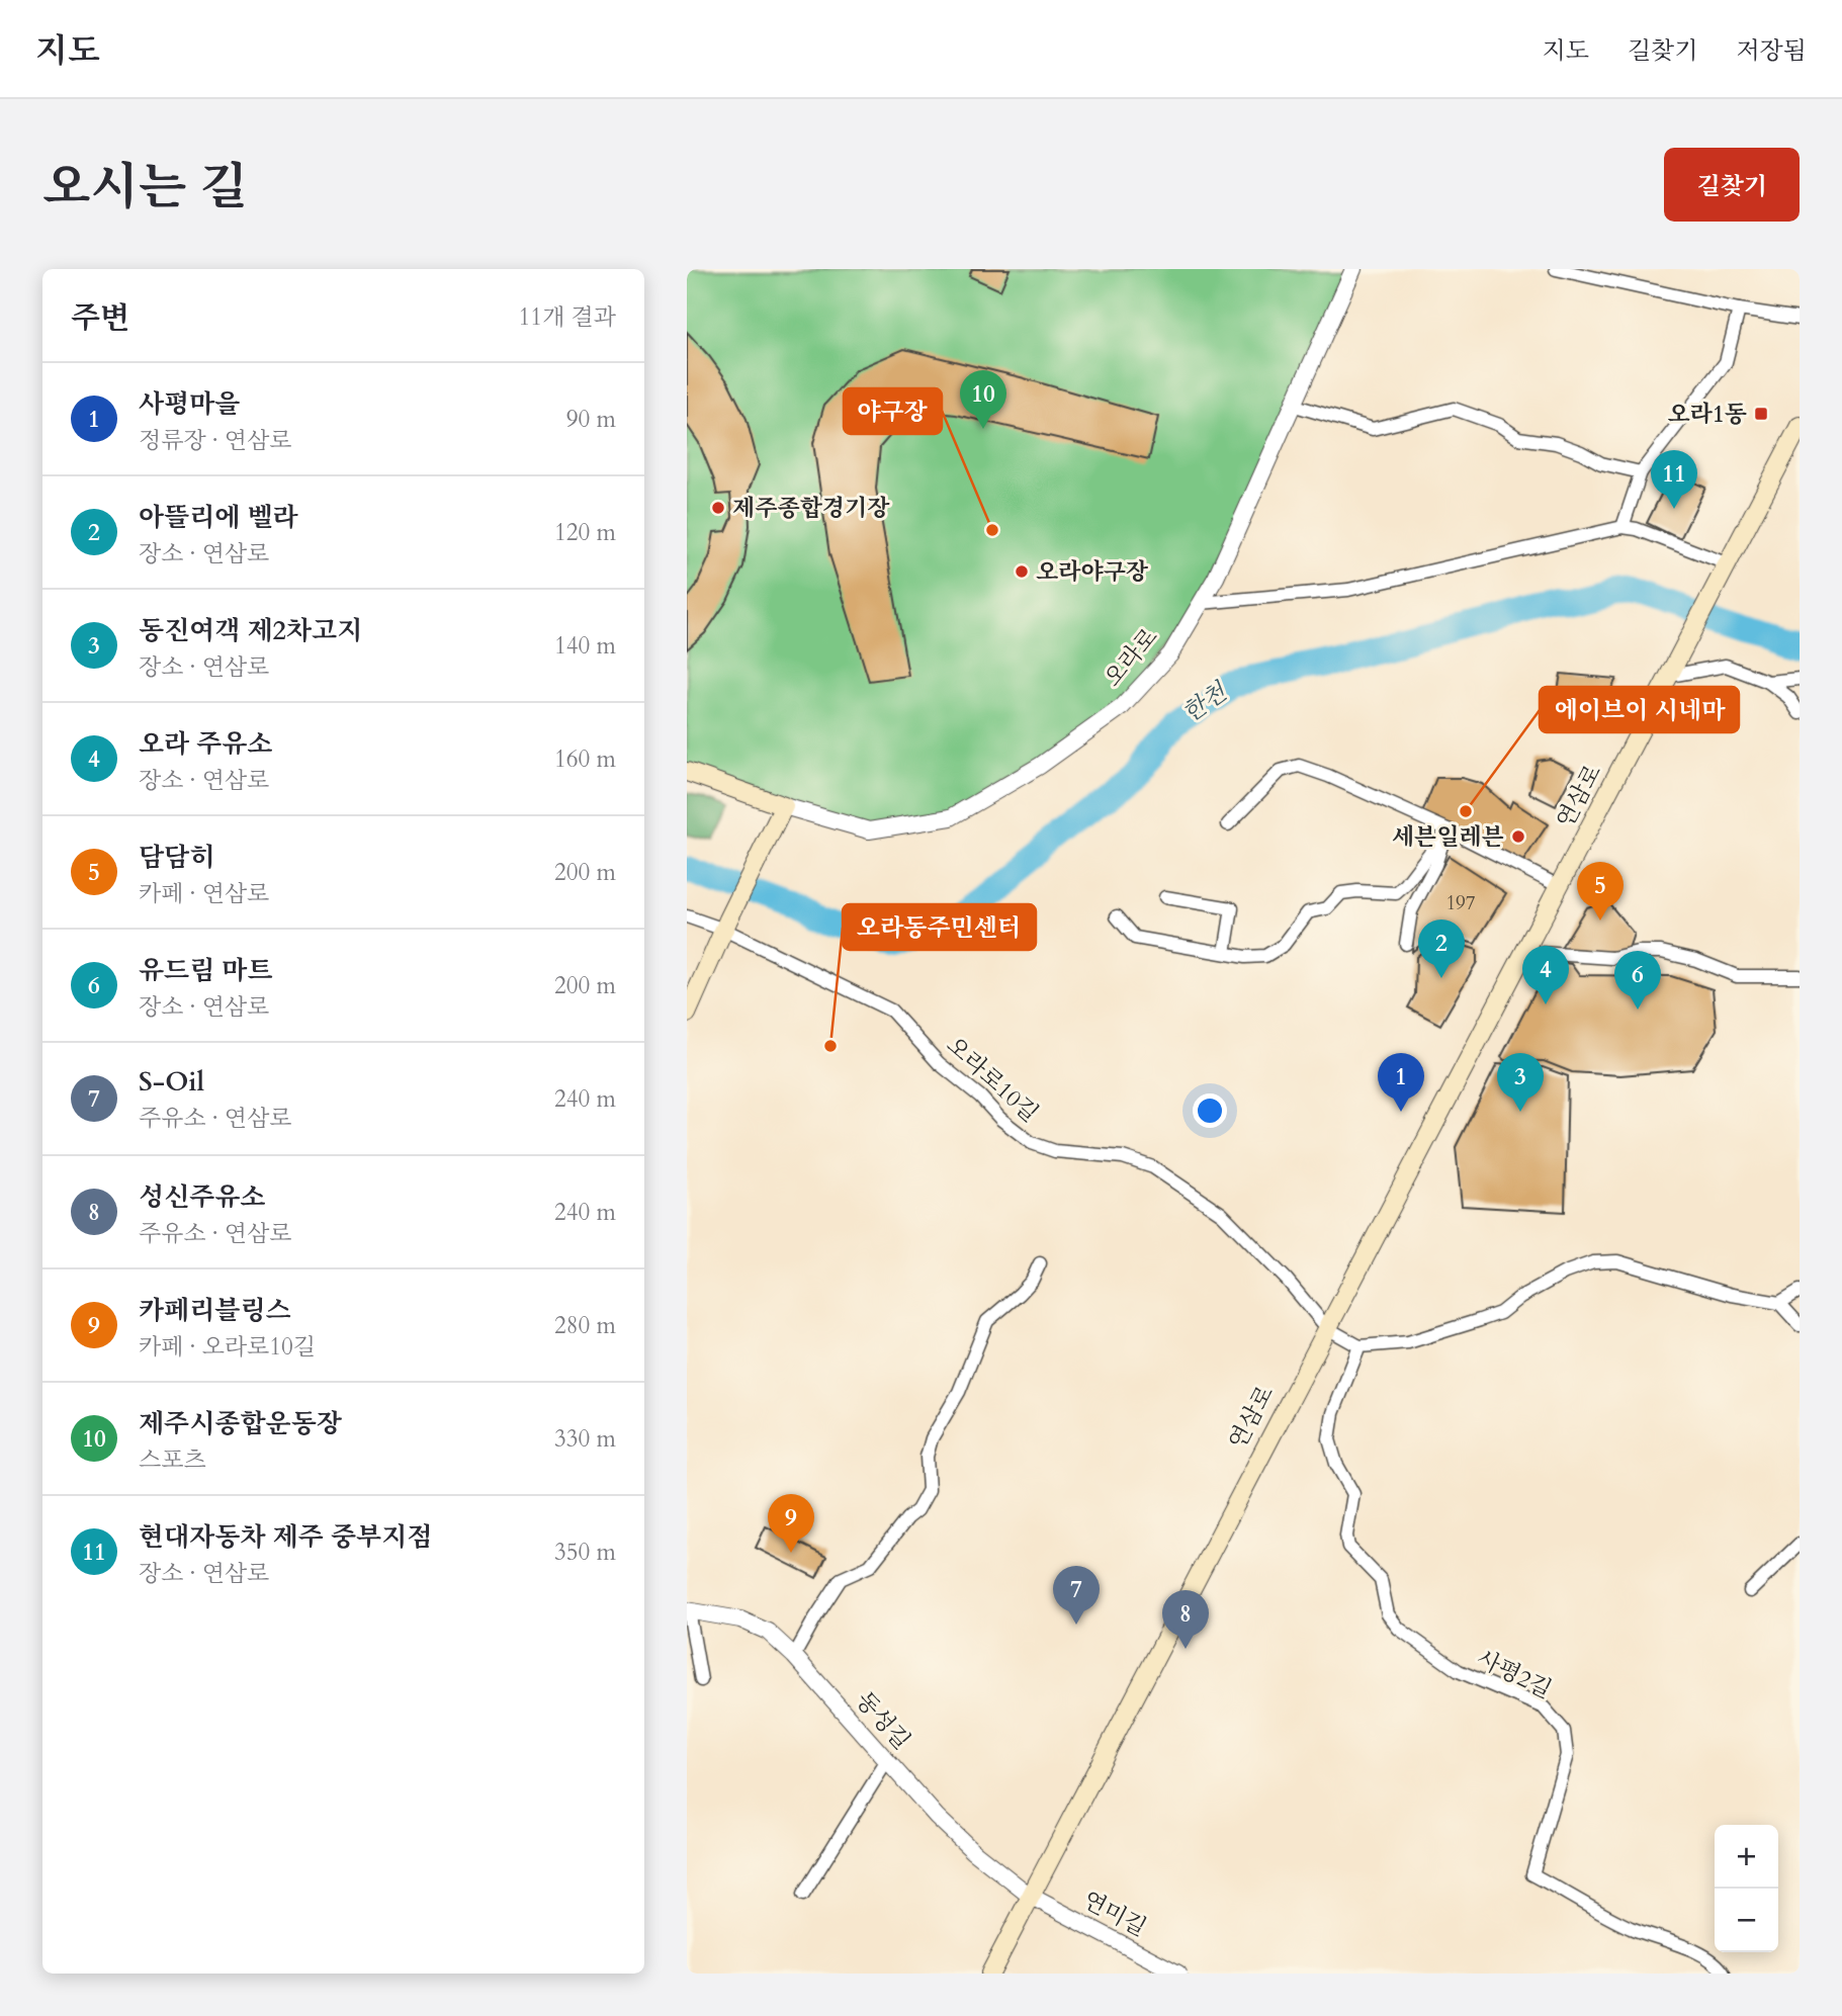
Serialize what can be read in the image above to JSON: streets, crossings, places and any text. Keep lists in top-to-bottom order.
{
  "streets": {
    "main road": ["연삼로"],
    "street": [
      "오라로",
      "오라로10길",
      "사평2길",
      "동성길",
      "연미길"
    ]
  },
  "crossings": [
    ["연삼로", "오라로10길"],
    ["연삼로", "동성길"],
    ["연삼로", "연미길"],
    ["오라로10길", "사평2길"],
    ["동성길", "연미길"]
  ],
  "water": ["한천"],
  "places": {
    "transit": ["오라1동"],
    "other": [
      "제주종합경기장",
      "야구장",
      "오라야구장",
      "에이브이 시네마",
      "세븐일레븐",
      "오라동주민센터"
    ]
  },
  "house_numbers": ["197"],
  "page": {
    "header": "지도",
    "nav": ["지도", "길찾기", "저장됨"],
    "title": "오시는 길",
    "buttons": "길찾기",
    "heading": ["주변", "11개 결과"],
    "list": [
      {
        "mark": "1",
        "name": "사평마을",
        "note": "정류장 · 연삼로",
        "value": "90 m"
      },
      {
        "mark": "2",
        "name": "아뜰리에 벨라",
        "note": "장소 · 연삼로",
        "value": "120 m"
      },
      {
        "mark": "3",
        "name": "동진여객 제2차고지",
        "note": "장소 · 연삼로",
        "value": "140 m"
      },
      {
        "mark": "4",
        "name": "오라 주유소",
        "note": "장소 · 연삼로",
        "value": "160 m"
      },
      {
        "mark": "5",
        "name": "담담히",
        "note": "카페 · 연삼로",
        "value": "200 m"
      },
      {
        "mark": "6",
        "name": "유드림 마트",
        "note": "장소 · 연삼로",
        "value": "200 m"
      },
      {
        "mark": "7",
        "name": "S-Oil",
        "note": "주유소 · 연삼로",
        "value": "240 m"
      },
      {
        "mark": "8",
        "name": "성신주유소",
        "note": "주유소 · 연삼로",
        "value": "240 m"
      },
      {
        "mark": "9",
        "name": "카페리블링스",
        "note": "카페 · 오라로10길",
        "value": "280 m"
      },
      {
        "mark": "10",
        "name": "제주시종합운동장",
        "note": "스포츠",
        "value": "330 m"
      },
      {
        "mark": "11",
        "name": "현대자동차 제주 중부지점",
        "note": "장소 · 연삼로",
        "value": "350 m"
      }
    ],
    "pins": [
      "10",
      "11",
      "5",
      "2",
      "4",
      "6",
      "1",
      "3",
      "9",
      "7",
      "8"
    ],
    "map_buttons": ["+", "−"]
  }
}
